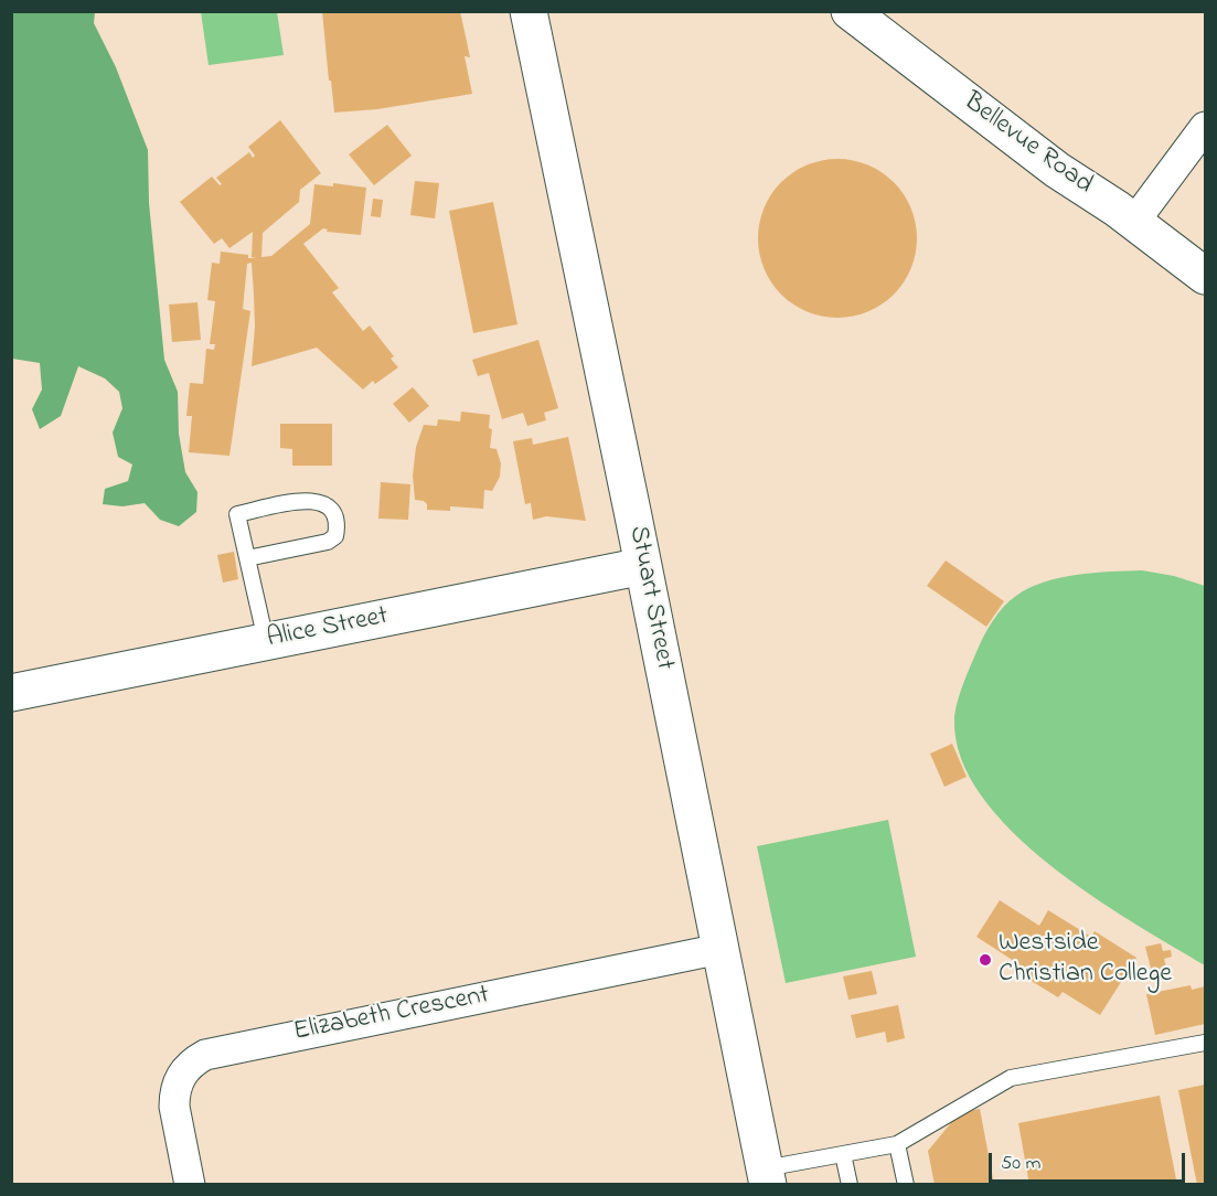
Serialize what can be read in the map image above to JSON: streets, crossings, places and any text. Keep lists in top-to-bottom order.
{
  "streets": {
    "street": [
      "Bellevue Road",
      "Stuart Street",
      "Alice Street",
      "Elizabeth Crescent"
    ]
  },
  "crossings": [
    ["Stuart Street", "Alice Street"],
    ["Stuart Street", "Elizabeth Crescent"]
  ],
  "places": ["Westside Christian College"],
  "scale_bar": "50 m"
}
